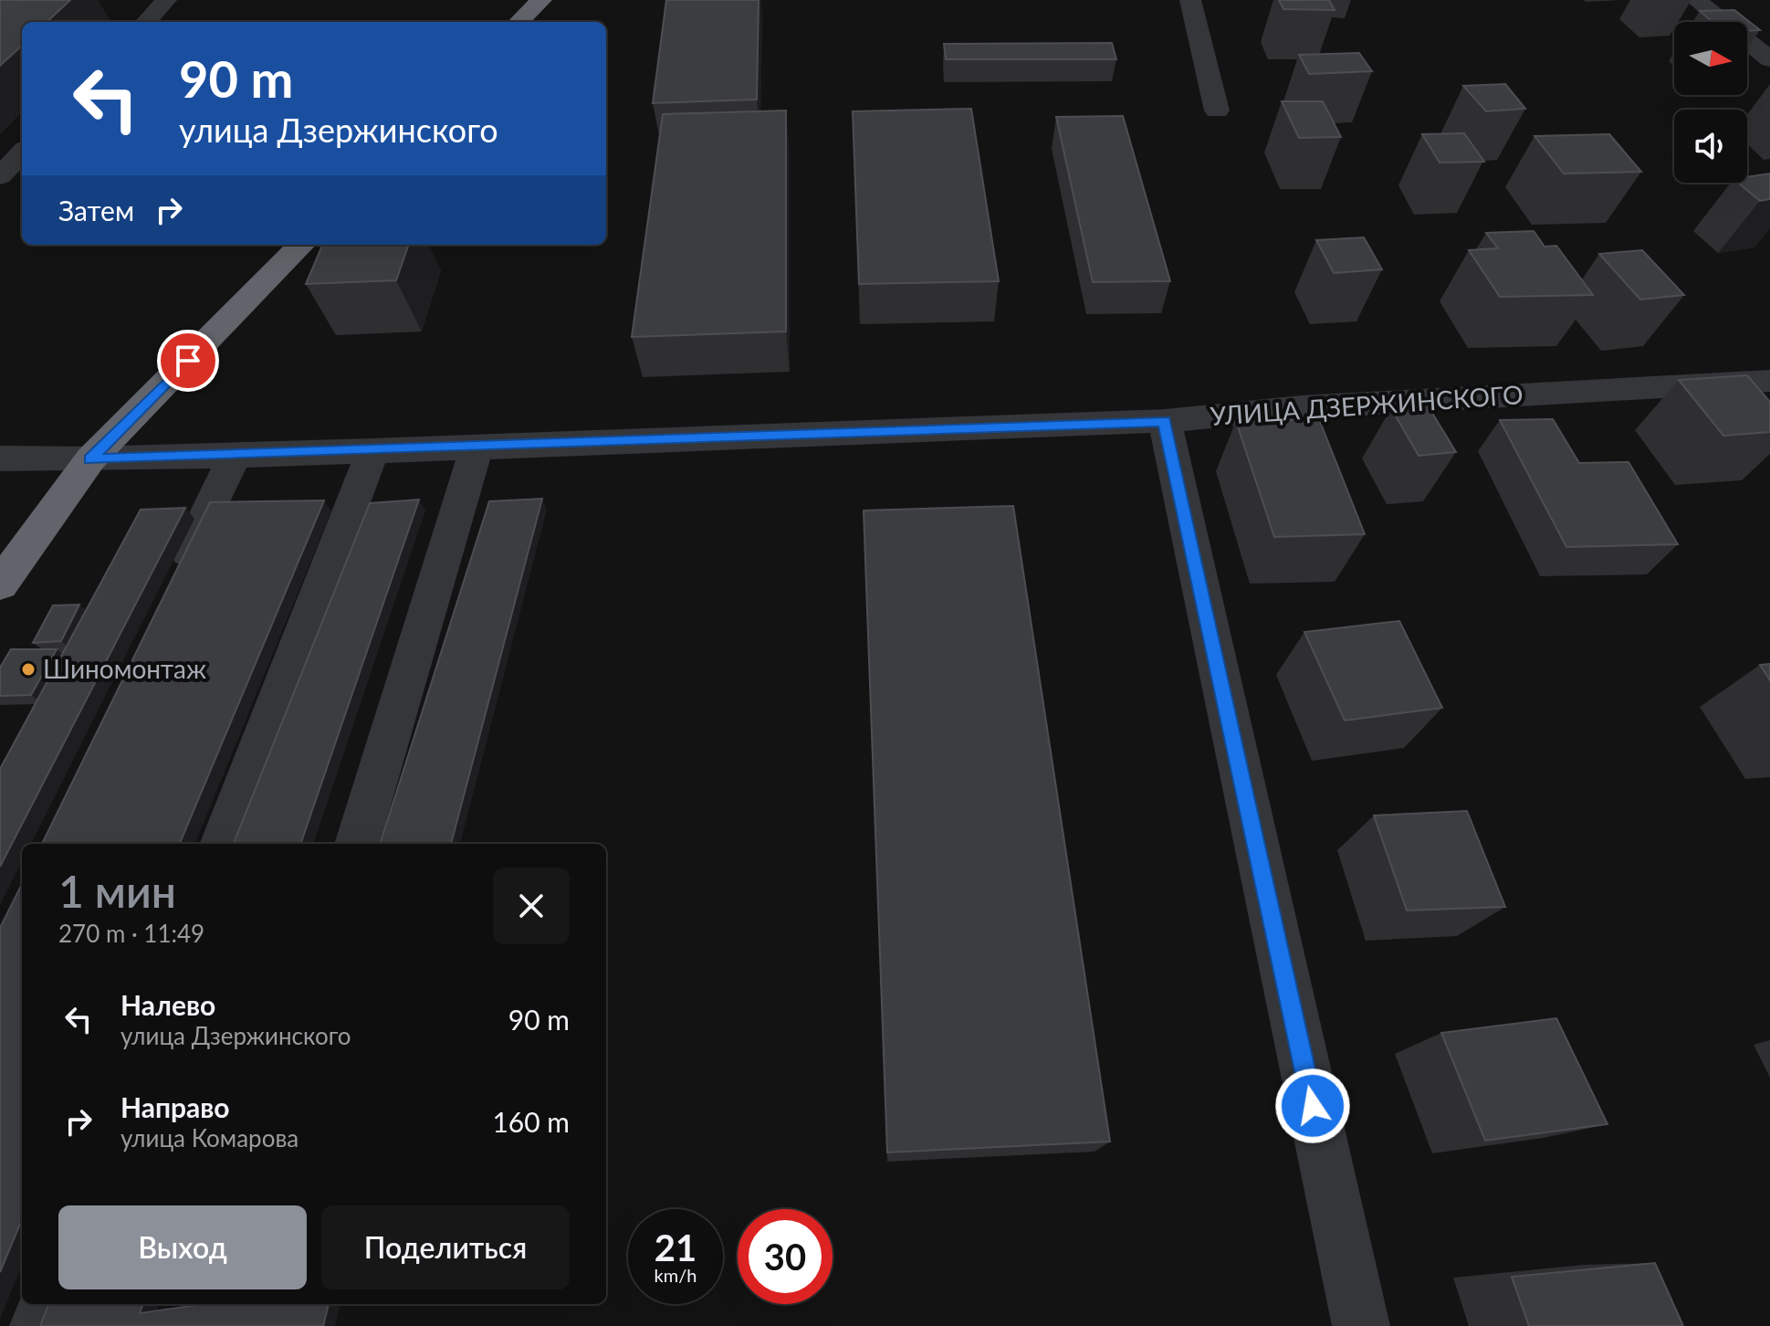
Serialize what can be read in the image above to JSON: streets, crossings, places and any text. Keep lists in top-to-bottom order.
{
  "streets": {
    "street": ["УЛИЦА ДЗЕРЖИНСКОГО"]
  },
  "places": ["Шиномонтаж"],
  "north": "right",
  "page": {
    "turn": ["90 m", "улица Дзержинского"],
    "then": "Затем",
    "heading": ["1 мин", "270 m · 11:49"],
    "list": [
      {
        "name": "Налево",
        "note": "улица Дзержинского",
        "value": "90 m"
      },
      {
        "name": "Направо",
        "note": "улица Комарова",
        "value": "160 m"
      }
    ],
    "buttons": ["Выход", "Поделиться"],
    "speed": "21 km/h",
    "limit": "30"
  }
}
